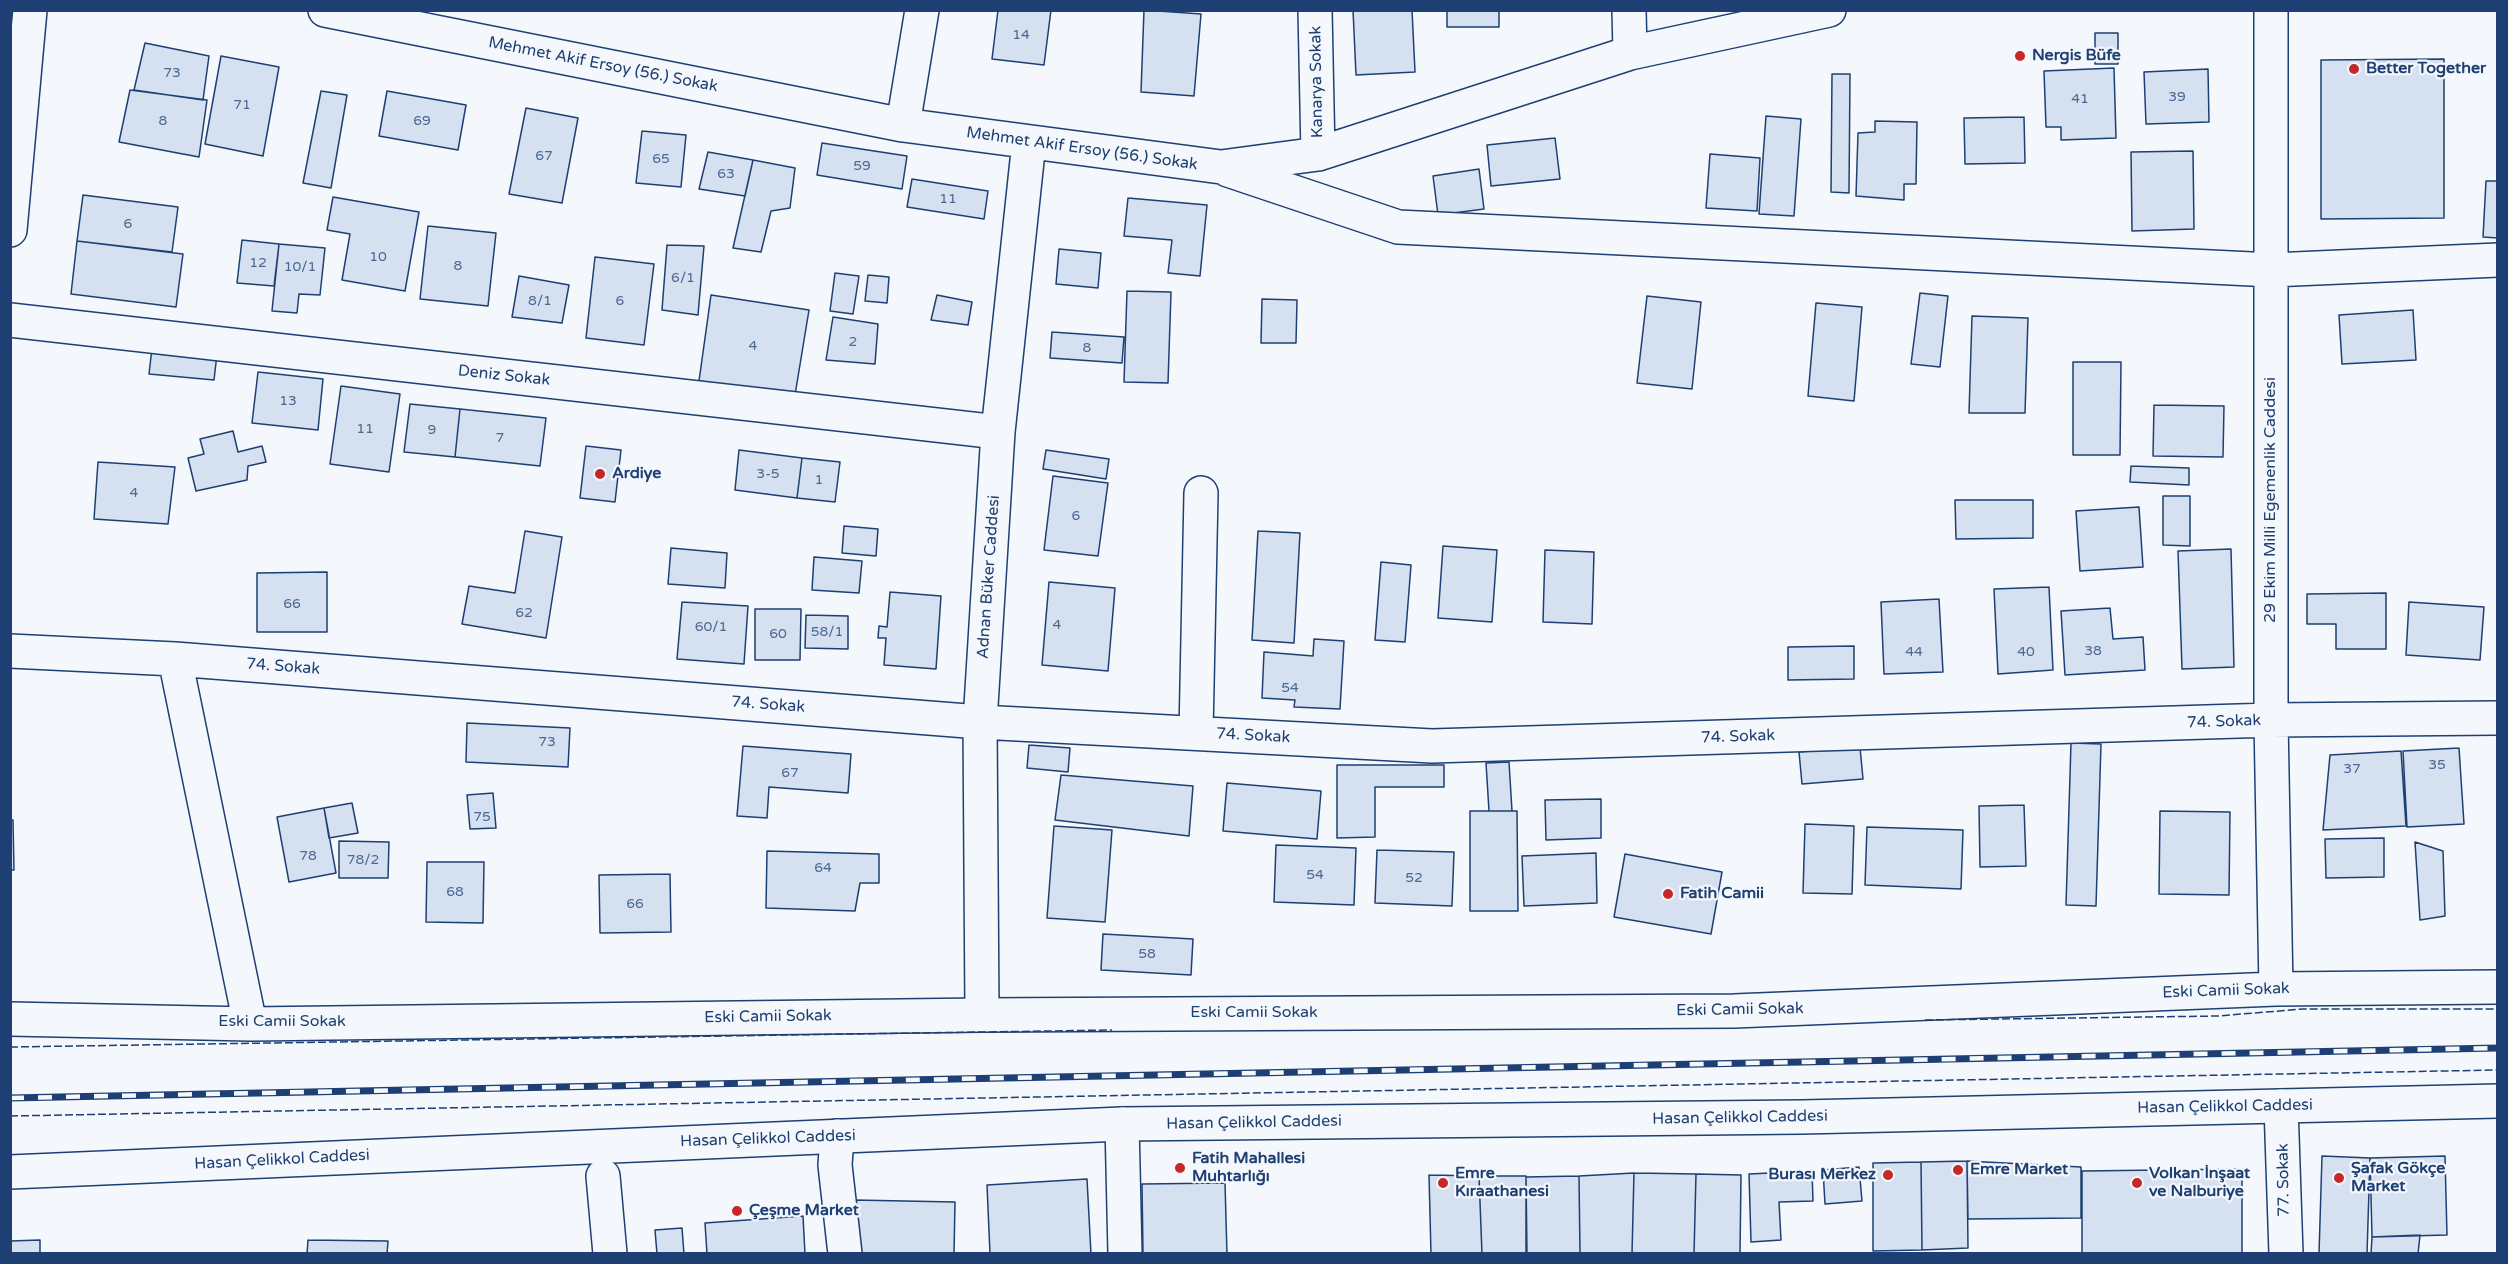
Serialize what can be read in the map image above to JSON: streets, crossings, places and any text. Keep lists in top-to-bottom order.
{
  "streets": {
    "street": [
      "Mehmet Akif Ersoy (56.) Sokak",
      "Kanarya Sokak",
      "Deniz Sokak",
      "29 Ekim Milli Egemenlik Caddesi",
      "Adnan Büker Caddesi",
      "74. Sokak",
      "Eski Camii Sokak",
      "Hasan Çelikkol Caddesi",
      "77. Sokak"
    ]
  },
  "crossings": [
    ["Mehmet Akif Ersoy (56.) Sokak", "Kanarya Sokak"],
    ["Mehmet Akif Ersoy (56.) Sokak", "Adnan Büker Caddesi"],
    ["Deniz Sokak", "Adnan Büker Caddesi"],
    ["29 Ekim Milli Egemenlik Caddesi", "74. Sokak"],
    ["29 Ekim Milli Egemenlik Caddesi", "Eski Camii Sokak"],
    ["Adnan Büker Caddesi", "74. Sokak"],
    ["Adnan Büker Caddesi", "Eski Camii Sokak"],
    ["Hasan Çelikkol Caddesi", "77. Sokak"]
  ],
  "places": [
    "Nergis Büfe",
    "Better Together",
    "Ardiye",
    "Fatih Camii",
    "Fatih Mahallesi Muhtarlığı",
    "Emre Market",
    "Burası Merkez",
    "Şafak Gökçe Market",
    "Emre Kıraathanesi",
    "Volkan İnşaat ve Nalburiye",
    "Çeşme Market"
  ],
  "house_numbers": [
    "14",
    "73",
    "39",
    "41",
    "71",
    "8",
    "69",
    "67",
    "65",
    "59",
    "63",
    "11",
    "6",
    "10",
    "12",
    "8",
    "10/1",
    "6/1",
    "8/1",
    "6",
    "2",
    "4",
    "8",
    "13",
    "11",
    "9",
    "7",
    "3-5",
    "1",
    "4",
    "6",
    "66",
    "62",
    "4",
    "60/1",
    "58/1",
    "60",
    "38",
    "44",
    "40",
    "54",
    "73",
    "35",
    "37",
    "67",
    "75",
    "78",
    "78/2",
    "64",
    "54",
    "52",
    "68",
    "66",
    "58"
  ]
}
